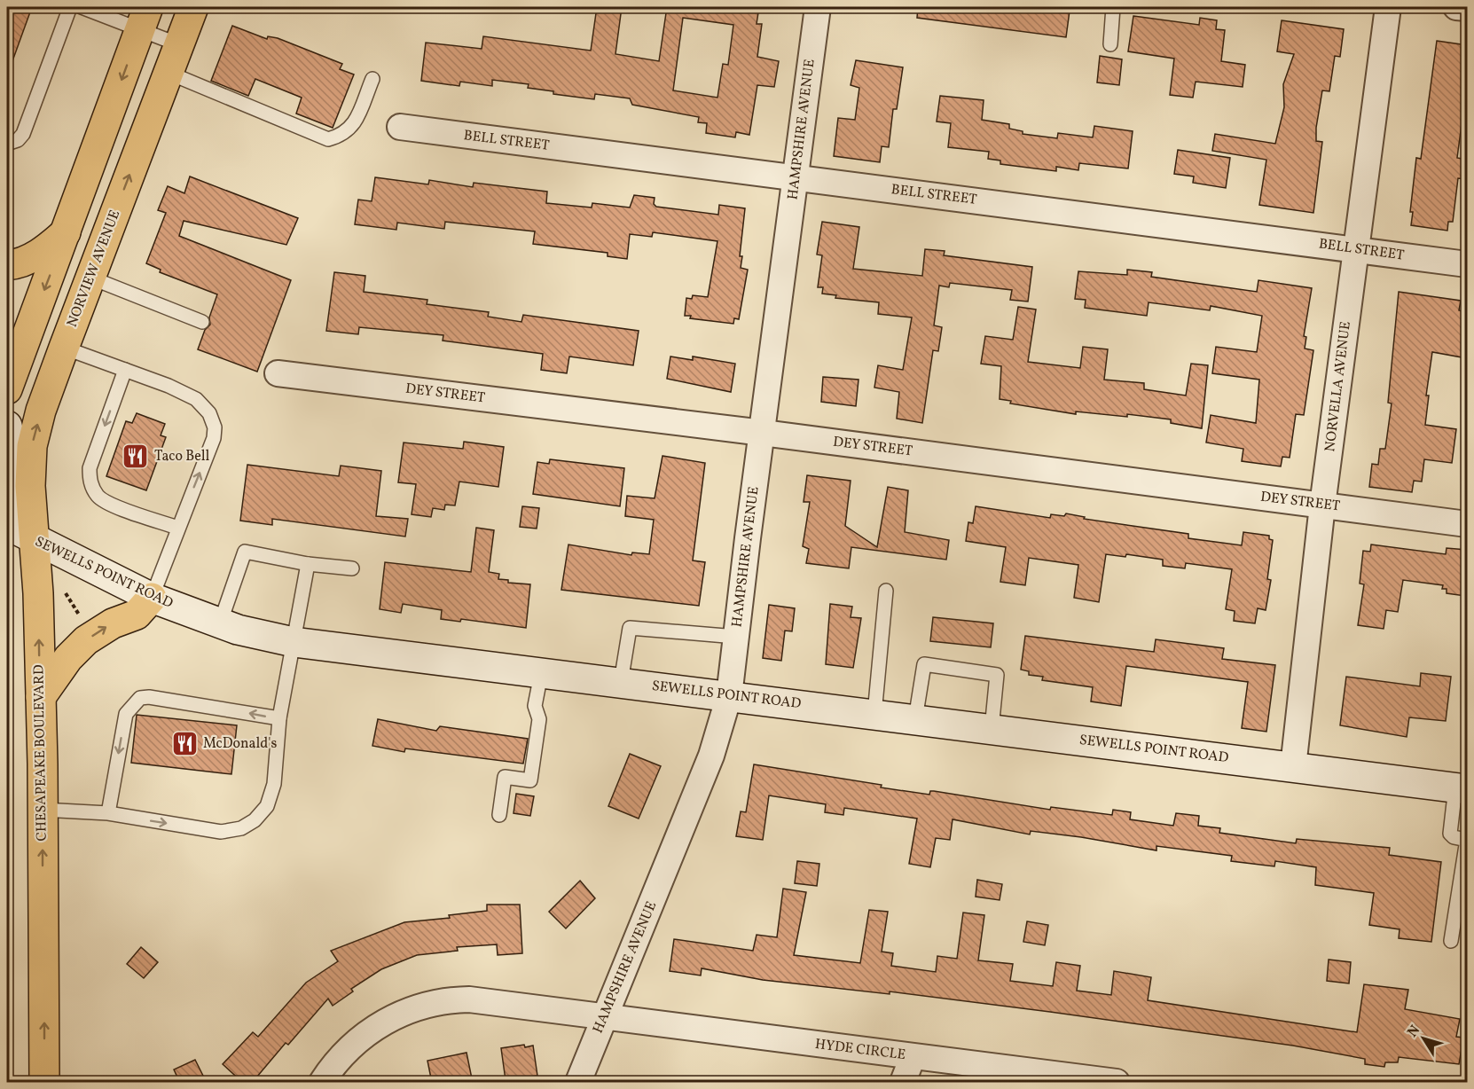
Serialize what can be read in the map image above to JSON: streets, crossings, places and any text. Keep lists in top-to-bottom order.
{
  "streets": {
    "main road": ["NORVIEW AVENUE", "SEWELLS POINT ROAD", "CHESAPEAKE BOULEVARD"],
    "street": [
      "HAMPSHIRE AVENUE",
      "BELL STREET",
      "NORVELLA AVENUE",
      "DEY STREET",
      "HYDE CIRCLE"
    ]
  },
  "crossings": [
    ["HAMPSHIRE AVENUE", "BELL STREET"],
    ["HAMPSHIRE AVENUE", "DEY STREET"],
    ["HAMPSHIRE AVENUE", "SEWELLS POINT ROAD"],
    ["HAMPSHIRE AVENUE", "HYDE CIRCLE"],
    ["BELL STREET", "NORVELLA AVENUE"],
    ["NORVIEW AVENUE", "SEWELLS POINT ROAD"],
    ["NORVIEW AVENUE", "CHESAPEAKE BOULEVARD"],
    ["NORVELLA AVENUE", "DEY STREET"],
    ["NORVELLA AVENUE", "SEWELLS POINT ROAD"],
    ["SEWELLS POINT ROAD", "CHESAPEAKE BOULEVARD"]
  ],
  "one_way": ["CHESAPEAKE BOULEVARD"],
  "places": {
    "restaurant": ["Taco Bell", "McDonald's"]
  },
  "north": "top left"
}
